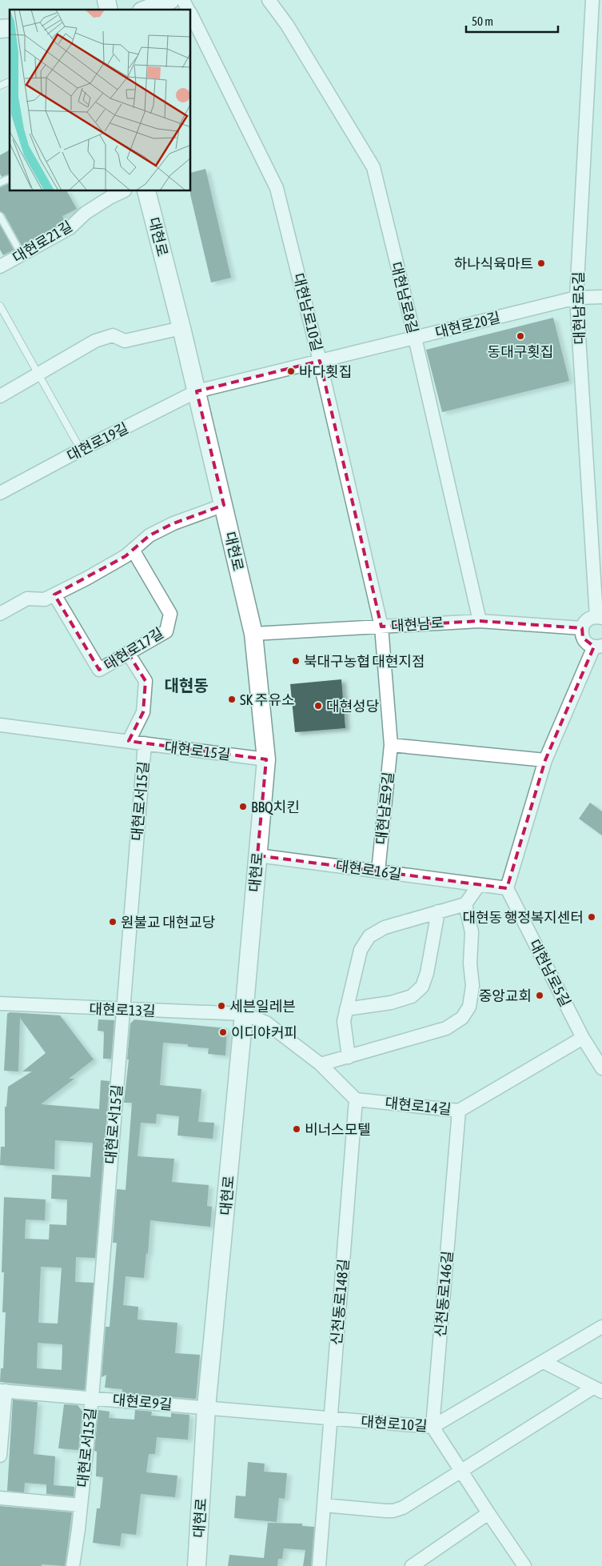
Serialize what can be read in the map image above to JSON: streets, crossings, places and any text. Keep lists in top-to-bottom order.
{
  "streets": {
    "main road": ["대현로"],
    "street": [
      "대현로21길",
      "대현남로8길",
      "대현남로5길",
      "대현남로10길",
      "대현로20길",
      "대현로19길",
      "대현남로",
      "대현로17길",
      "대현로15길",
      "대현로서15길",
      "대현남로9길",
      "대현로16길",
      "대현로13길",
      "대현로14길",
      "신천동로146길",
      "신천동로148길",
      "대현로9길",
      "대현로10길"
    ]
  },
  "crossings": [
    ["대현로", "대현로20길"],
    ["대현로", "대현로19길"],
    ["대현로", "대현남로"],
    ["대현로", "대현로15길"],
    ["대현로", "대현로16길"],
    ["대현로", "대현로13길"],
    ["대현로", "대현로9길"],
    ["대현로", "대현로10길"],
    ["대현남로8길", "대현로20길"],
    ["대현남로8길", "대현남로"],
    ["대현남로5길", "대현로20길"],
    ["대현남로5길", "대현로16길"],
    ["대현남로5길", "대현로14길"],
    ["대현남로10길", "대현로20길"],
    ["대현남로10길", "대현남로"],
    ["대현남로10길", "대현남로9길"],
    ["대현로20길", "대현로19길"],
    ["대현남로", "대현남로9길"],
    ["대현로15길", "대현로서15길"],
    ["대현로서15길", "대현로13길"],
    ["대현로서15길", "대현로9길"],
    ["대현남로9길", "대현로16길"],
    ["대현로14길", "신천동로146길"],
    ["대현로14길", "신천동로148길"],
    ["신천동로146길", "대현로10길"],
    ["신천동로148길", "대현로10길"],
    ["대현로9길", "대현로10길"]
  ],
  "districts": ["대현동"],
  "places": [
    "하나식육마트",
    "동대구횟집",
    "바다횟집",
    "북대구농협 대현지점",
    "SK 주유소",
    "대현성당",
    "BBQ치킨",
    "대현동 행정복지센터",
    "원불교 대현교당",
    "중앙교회",
    "세븐일레븐",
    "이디야커피",
    "비너스모텔"
  ],
  "scale_bar": "50 m"
}
